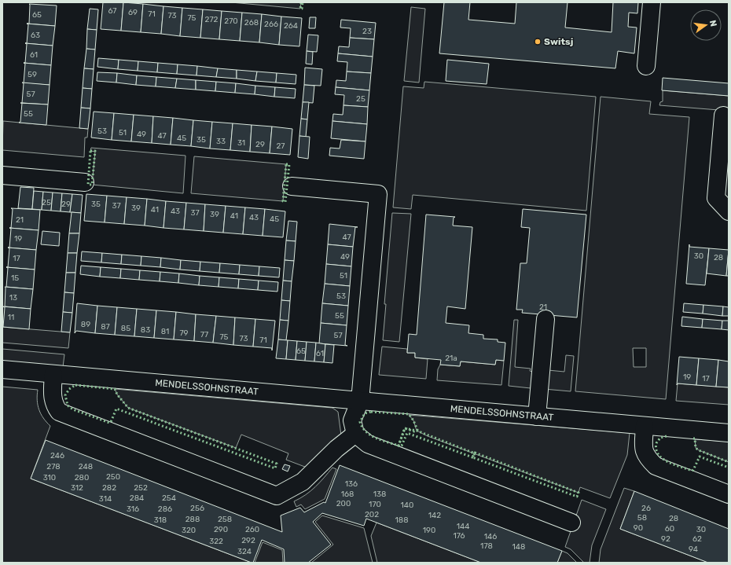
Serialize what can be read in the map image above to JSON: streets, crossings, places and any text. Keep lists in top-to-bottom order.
{
  "streets": {
    "street": ["MENDELSSOHNSTRAAT"]
  },
  "places": ["Switsj"],
  "house_numbers": [
    "67",
    "69",
    "71",
    "65",
    "73",
    "75",
    "272",
    "270",
    "268",
    "266",
    "264",
    "23",
    "63",
    "61",
    "59",
    "57",
    "25",
    "55",
    "53",
    "51",
    "49",
    "47",
    "45",
    "35",
    "33",
    "31",
    "29",
    "27",
    "25",
    "29",
    "35",
    "37",
    "39",
    "41",
    "43",
    "37",
    "39",
    "41",
    "43",
    "45",
    "21",
    "47",
    "19",
    "30",
    "49",
    "28",
    "17",
    "51",
    "15",
    "53",
    "13",
    "21",
    "55",
    "11",
    "89",
    "87",
    "85",
    "83",
    "81",
    "79",
    "77",
    "57",
    "75",
    "73",
    "71",
    "65",
    "61",
    "21a",
    "19",
    "17",
    "246",
    "278",
    "248",
    "250",
    "310",
    "280",
    "136",
    "312",
    "282",
    "252",
    "168",
    "138",
    "284",
    "254",
    "314",
    "200",
    "170",
    "140",
    "256",
    "26",
    "316",
    "286",
    "202",
    "142",
    "58",
    "28",
    "288",
    "258",
    "318",
    "188",
    "144",
    "90",
    "60",
    "290",
    "260",
    "30",
    "320",
    "190",
    "176",
    "146",
    "92",
    "62",
    "292",
    "322",
    "178",
    "148",
    "94",
    "324"
  ],
  "north": "right"
}
